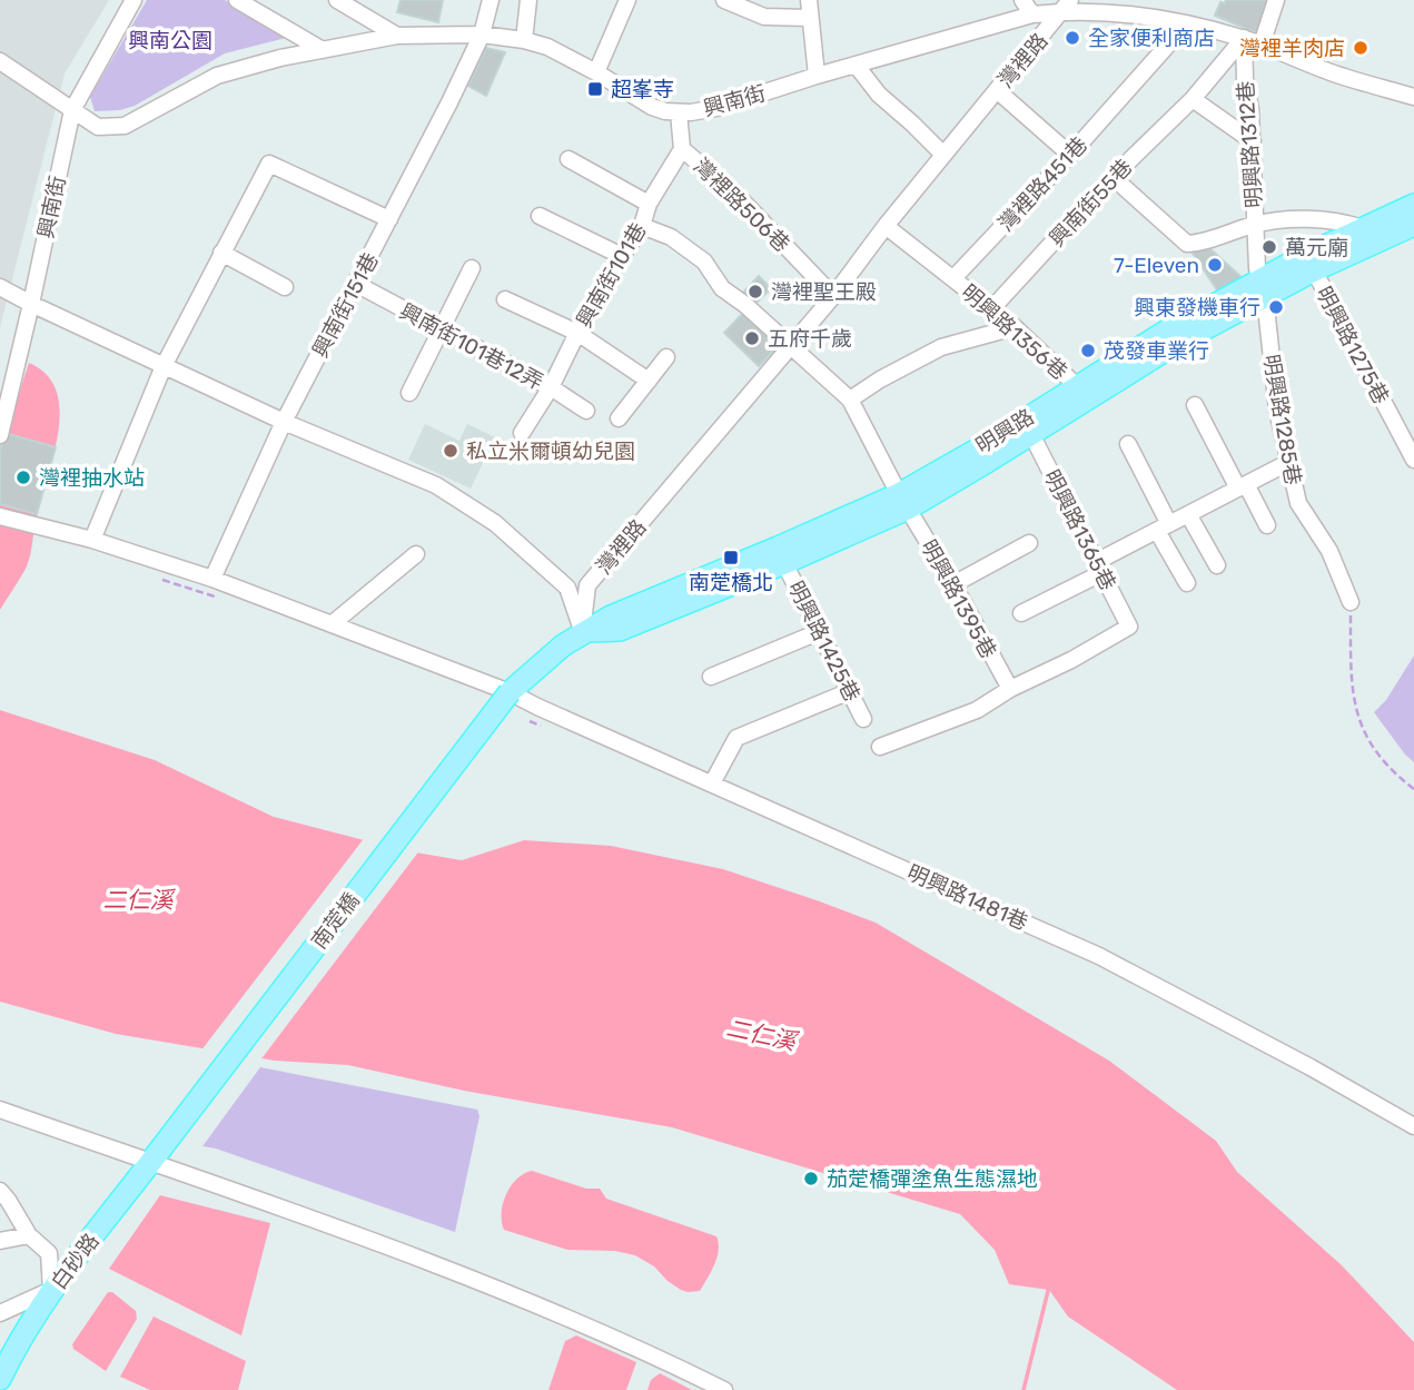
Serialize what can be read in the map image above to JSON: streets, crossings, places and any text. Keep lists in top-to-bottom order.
{
  "streets": {
    "main road": ["明興路", "南萣橋", "白砂路"],
    "street": [
      "灣裡路",
      "興南街",
      "明興路1312巷",
      "灣裡路451巷",
      "興南街55巷",
      "灣裡路506巷",
      "興南街101巷",
      "興南街151巷",
      "明興路1356巷",
      "明興路1275巷",
      "興南街101巷12弄",
      "明興路1285巷",
      "明興路1365巷",
      "明興路1395巷",
      "明興路1425巷",
      "明興路1481巷"
    ]
  },
  "crossings": [
    ["灣裡路", "興南街"],
    ["灣裡路", "灣裡路506巷"],
    ["灣裡路", "明興路"],
    ["興南街", "明興路1312巷"],
    ["興南街", "灣裡路451巷"],
    ["興南街", "興南街55巷"],
    ["興南街", "興南街151巷"],
    ["明興路1312巷", "興南街55巷"],
    ["明興路1312巷", "明興路1285巷"],
    ["明興路1312巷", "明興路"],
    ["灣裡路451巷", "明興路1356巷"],
    ["興南街55巷", "明興路1356巷"],
    ["灣裡路506巷", "興南街101巷"],
    ["興南街101巷", "興南街101巷12弄"],
    ["興南街151巷", "興南街101巷12弄"],
    ["明興路1356巷", "明興路"],
    ["明興路1275巷", "明興路"],
    ["明興路1285巷", "明興路"],
    ["明興路", "明興路1365巷"],
    ["明興路", "明興路1395巷"],
    ["明興路", "明興路1425巷"],
    ["明興路", "明興路1481巷"],
    ["明興路", "南萣橋"],
    ["明興路1365巷", "明興路1395巷"],
    ["明興路1481巷", "南萣橋"],
    ["南萣橋", "白砂路"]
  ],
  "water": ["二仁溪"],
  "parks": ["興南公園"],
  "places": {
    "other": [
      "全家便利商店",
      "灣裡羊肉店",
      "萬元廟",
      "7-Eleven",
      "灣裡聖王殿",
      "興東發機車行",
      "五府千歲",
      "茂發車業行",
      "私立米爾頓幼兒園",
      "灣裡抽水站",
      "茄萣橋彈塗魚生態濕地"
    ],
    "transit": ["超峯寺", "南萣橋北"]
  }
}
